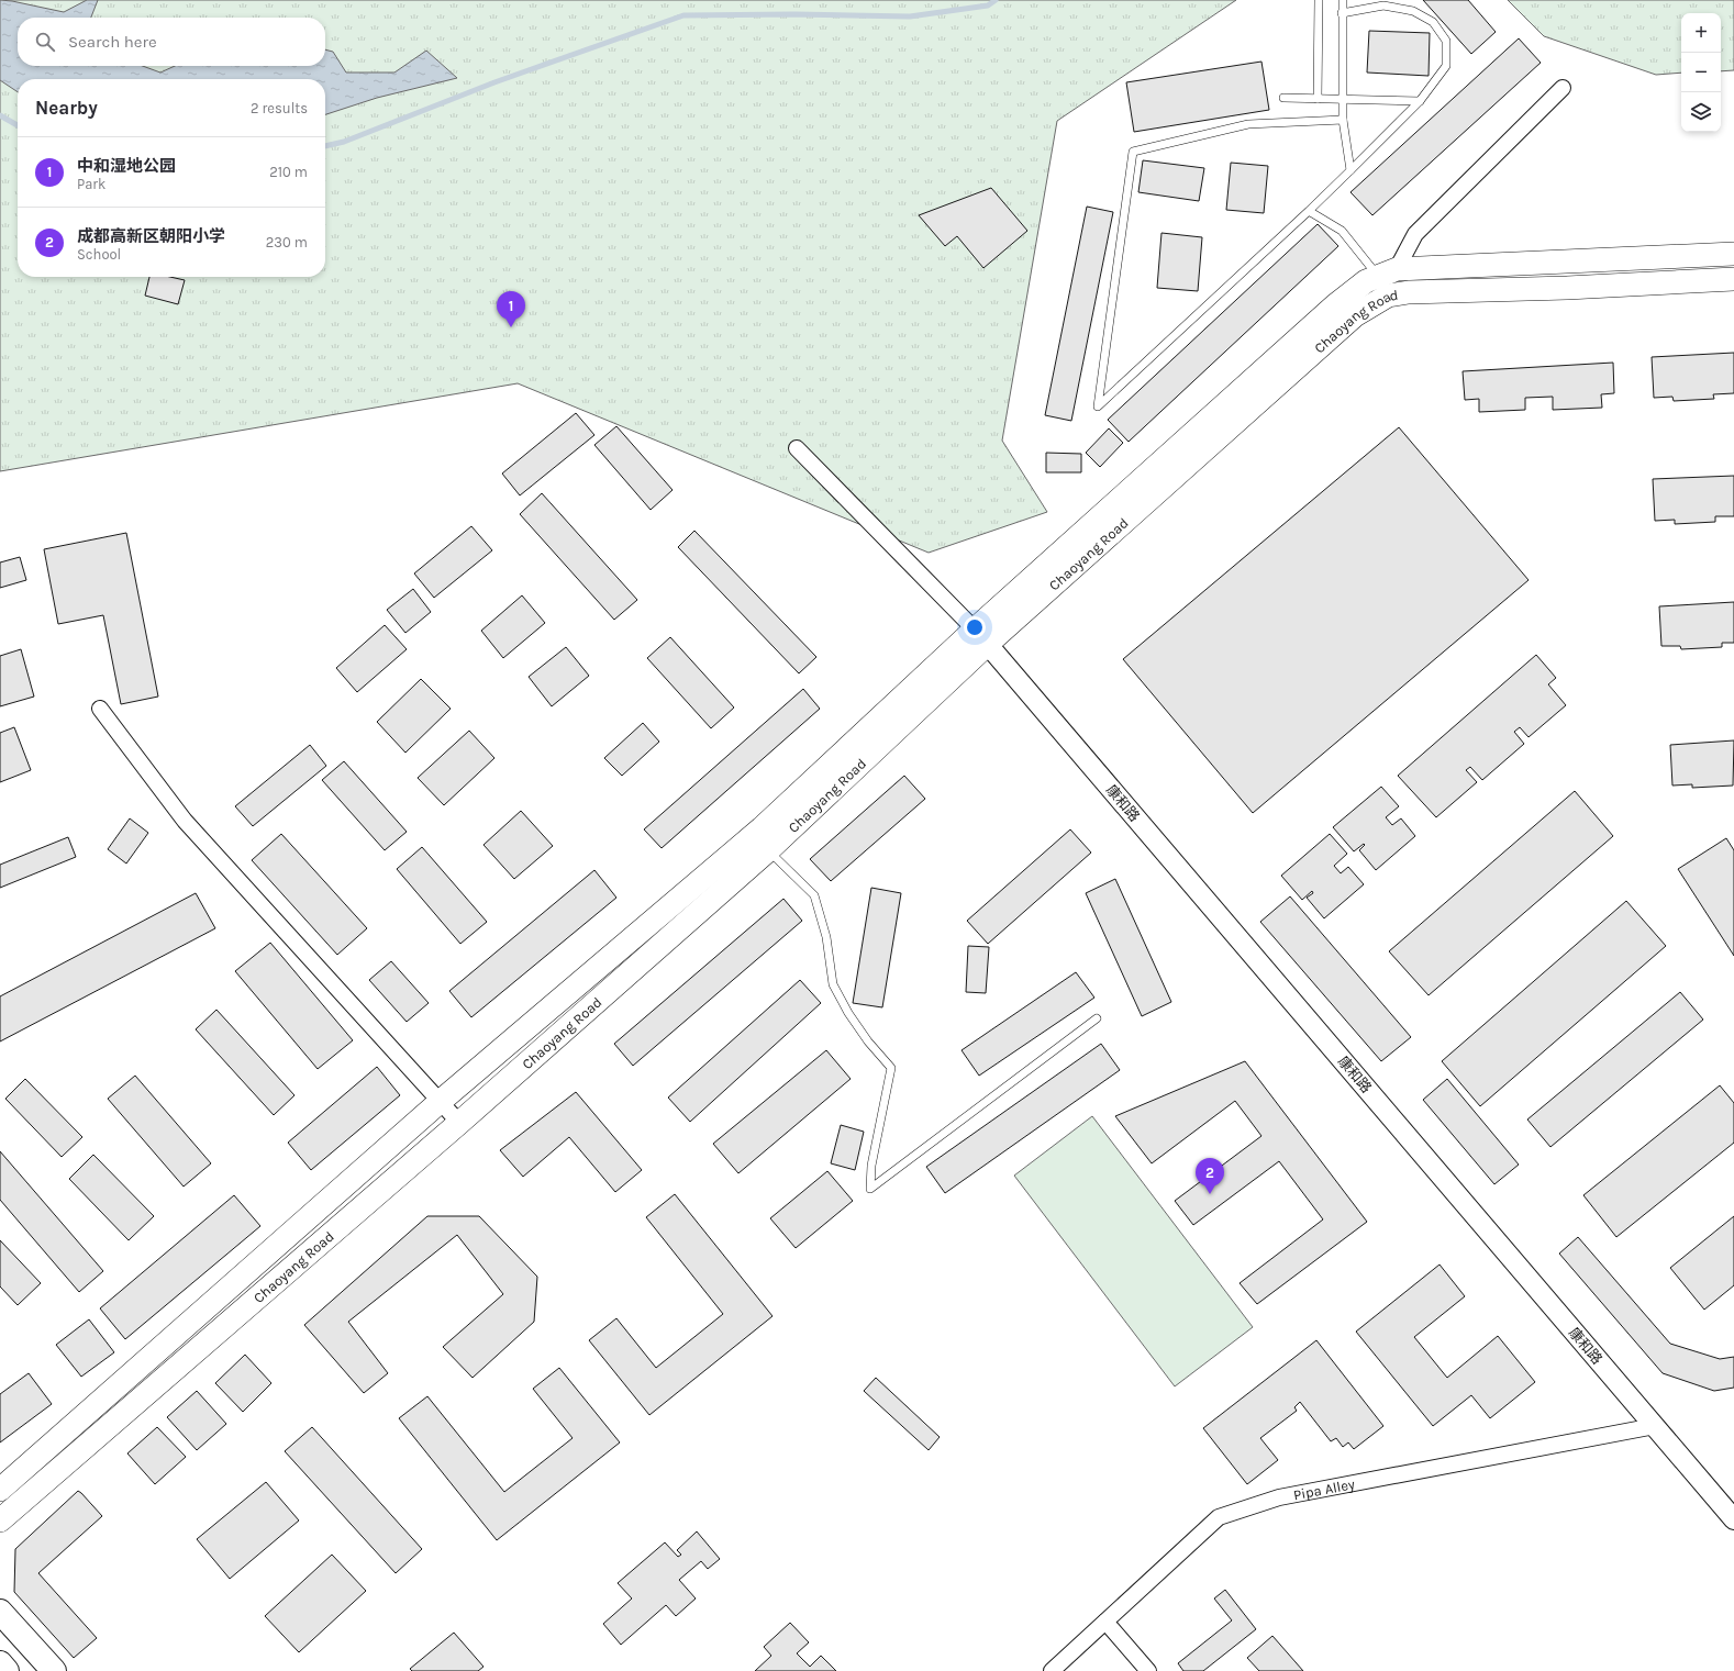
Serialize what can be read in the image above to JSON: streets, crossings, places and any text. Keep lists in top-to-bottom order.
{
  "streets": {
    "main road": ["Chaoyang Road"],
    "street": ["康和路", "Pipa Alley"]
  },
  "crossings": [
    ["Chaoyang Road", "康和路"],
    ["康和路", "Pipa Alley"]
  ],
  "page": {
    "map_buttons": ["+", "−"],
    "search": "Search here",
    "heading": ["Nearby", "2 results"],
    "list": [
      {
        "mark": "1",
        "name": "中和湿地公园",
        "note": "Park",
        "value": "210 m"
      },
      {
        "mark": "2",
        "name": "成都高新区朝阳小学",
        "note": "School",
        "value": "230 m"
      }
    ],
    "pins": ["1", "2"]
  }
}
